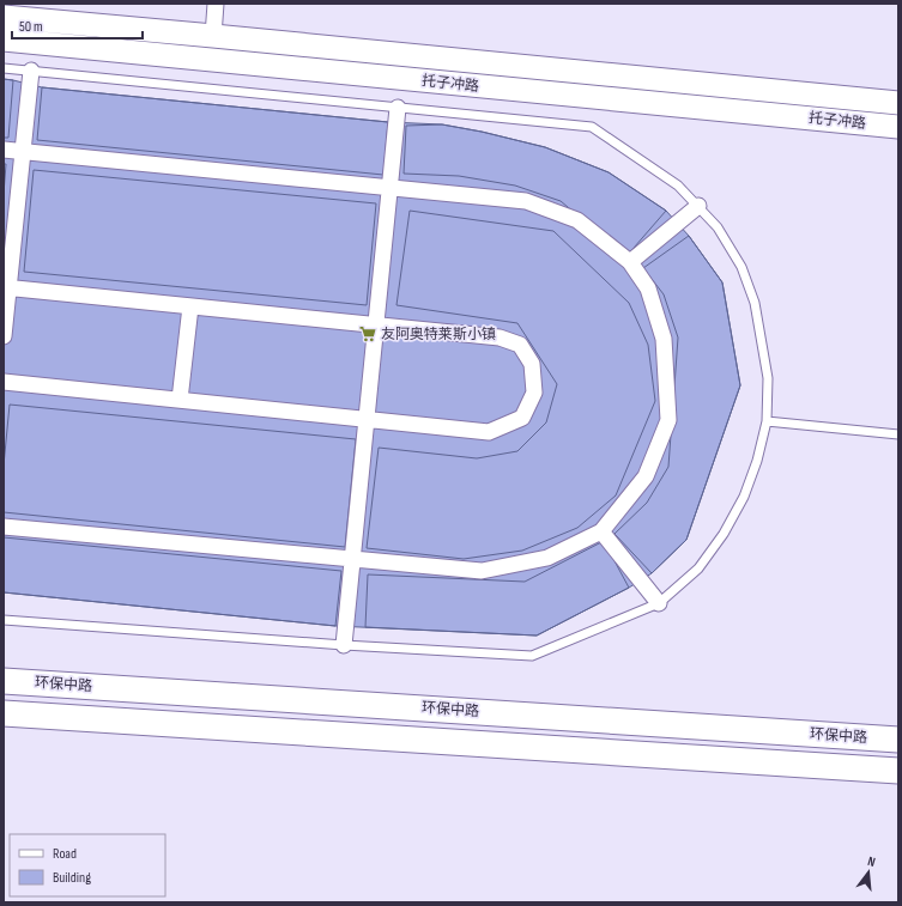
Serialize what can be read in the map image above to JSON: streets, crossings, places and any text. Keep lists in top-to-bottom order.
{
  "streets": {
    "main road": ["环保中路"],
    "street": ["托子冲路"]
  },
  "places": {
    "supermarket": ["友阿奥特莱斯小镇"]
  },
  "legend": ["Road", "Building"],
  "scale_bar": "50 m",
  "north": "top"
}
